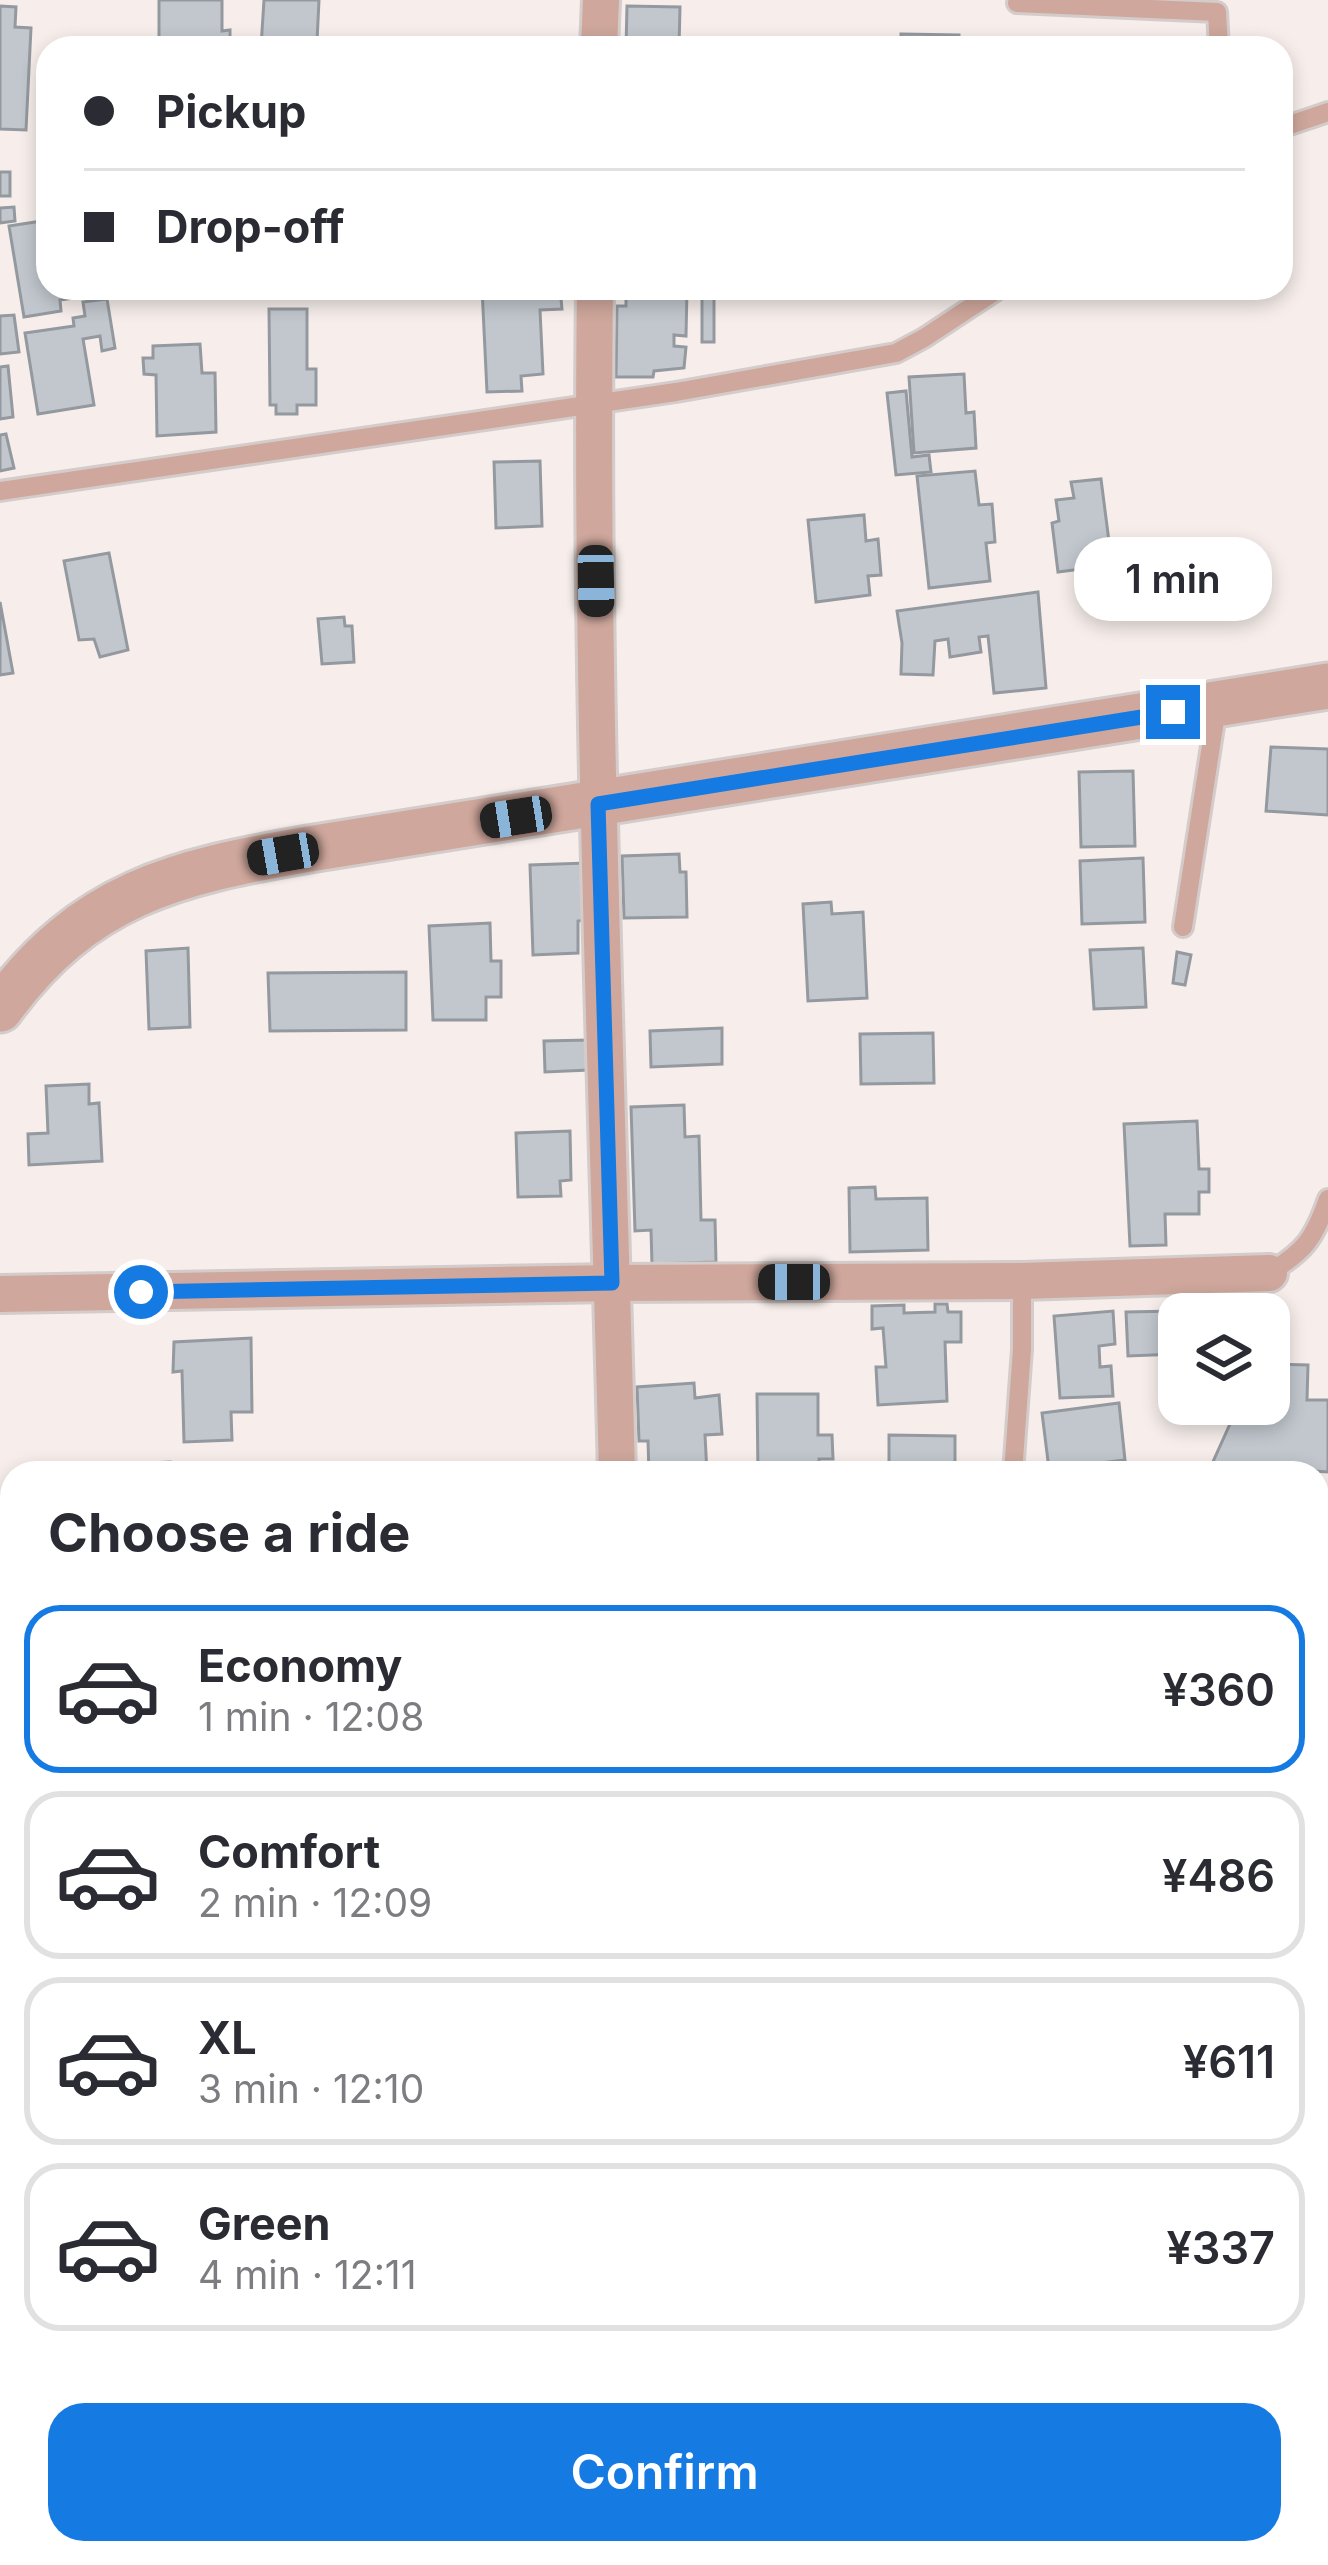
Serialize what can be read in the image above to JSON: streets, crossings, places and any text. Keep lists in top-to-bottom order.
{
  "page": {
    "banner": ["Pickup", "Drop-off"],
    "bubble": "1 min",
    "heading": "Choose a ride",
    "list": [
      {
        "name": "Economy",
        "note": "1 min · 12:08",
        "value": "¥360"
      },
      {
        "name": "Comfort",
        "note": "2 min · 12:09",
        "value": "¥486"
      },
      {
        "name": "XL",
        "note": "3 min · 12:10",
        "value": "¥611"
      },
      {
        "name": "Green",
        "note": "4 min · 12:11",
        "value": "¥337"
      }
    ],
    "buttons": "Confirm"
  }
}
